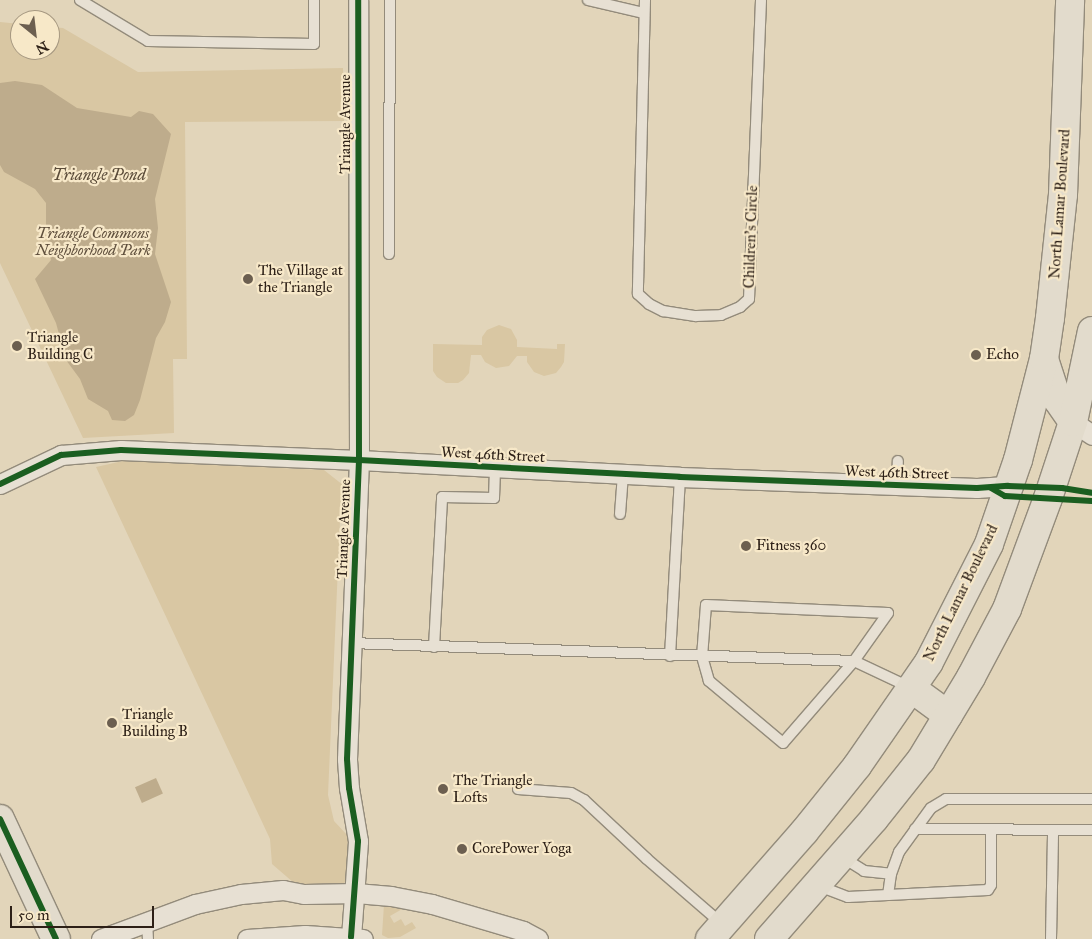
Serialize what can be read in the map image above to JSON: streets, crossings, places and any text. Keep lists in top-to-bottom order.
{
  "streets": {
    "main road": ["North Lamar Boulevard"],
    "street": ["Triangle Avenue", "West 46th Street"],
    "lane": ["Children's Circle"]
  },
  "crossings": [
    ["Triangle Avenue", "West 46th Street"],
    ["North Lamar Boulevard", "West 46th Street"]
  ],
  "water": ["Triangle Pond"],
  "parks": ["Triangle Commons Neighborhood Park"],
  "places": [
    "The Village at the Triangle",
    "Triangle Building C",
    "Echo",
    "Fitness 360",
    "Triangle Building B",
    "The Triangle Lofts",
    "CorePower Yoga"
  ],
  "scale_bar": "50 m",
  "north": "bottom right"
}
